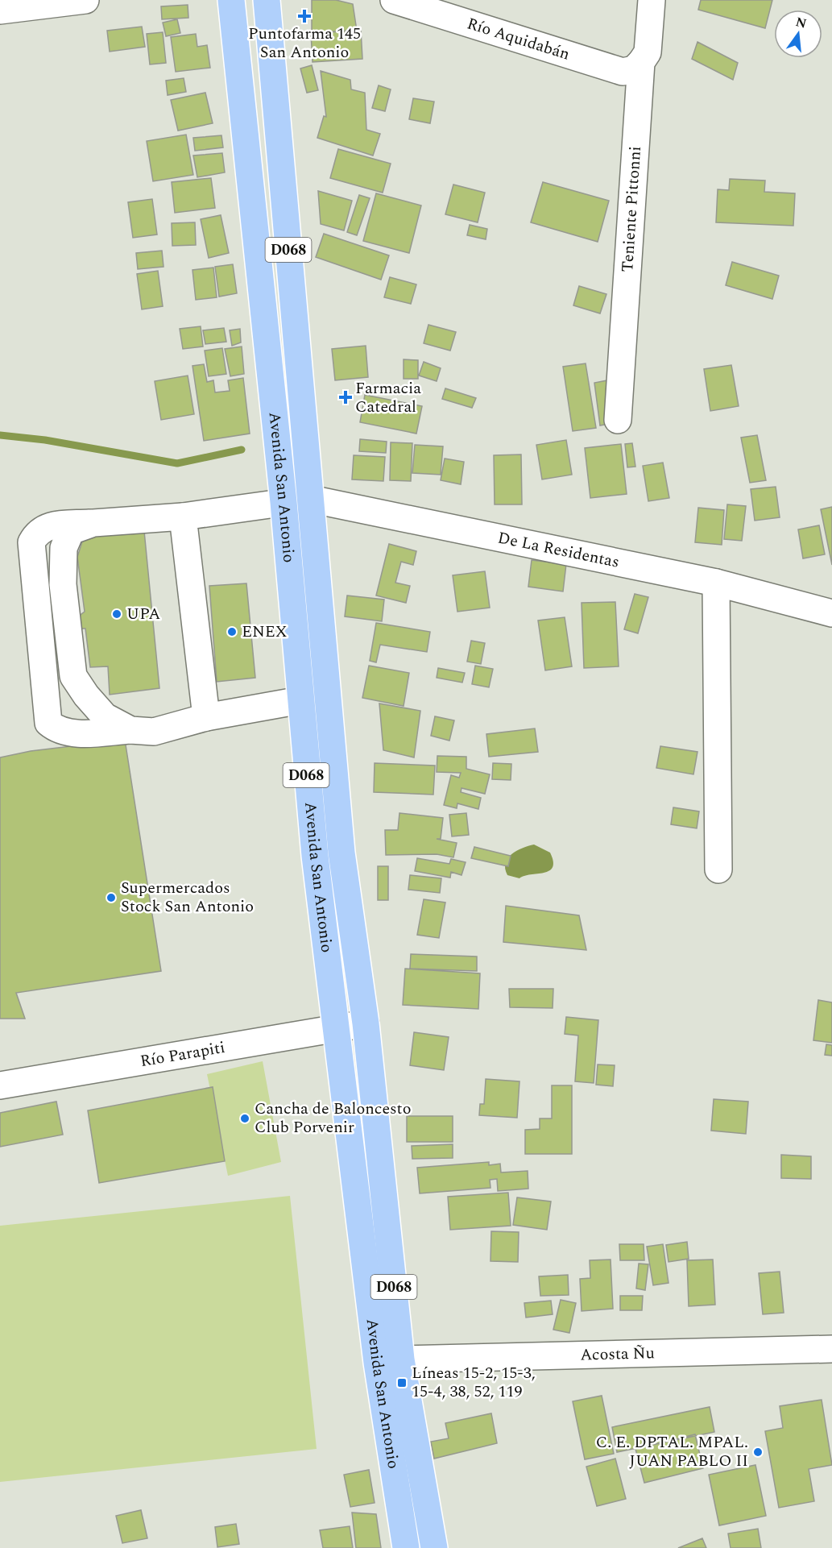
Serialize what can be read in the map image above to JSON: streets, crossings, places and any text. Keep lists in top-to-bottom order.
{
  "streets": {
    "main road": ["D068", "Avenida San Antonio"],
    "street": [
      "Río Aquidabán",
      "Teniente Pittonni",
      "De La Residentas",
      "Río Parapiti",
      "Acosta Ñu"
    ]
  },
  "crossings": [
    ["Río Aquidabán", "Teniente Pittonni"],
    ["Avenida San Antonio", "De La Residentas"],
    ["Avenida San Antonio", "Río Parapiti"],
    ["Avenida San Antonio", "Acosta Ñu"]
  ],
  "places": {
    "health": ["Puntofarma 145 San Antonio", "Farmacia Catedral"],
    "other": [
      "UPA",
      "ENEX",
      "Supermercados Stock San Antonio",
      "Cancha de Baloncesto Club Porvenir",
      "C. E. DPTAL. MPAL. JUAN PABLO II"
    ],
    "transit": ["Líneas 15-2, 15-3, 15-4, 38, 52, 119"]
  },
  "north": "top"
}
